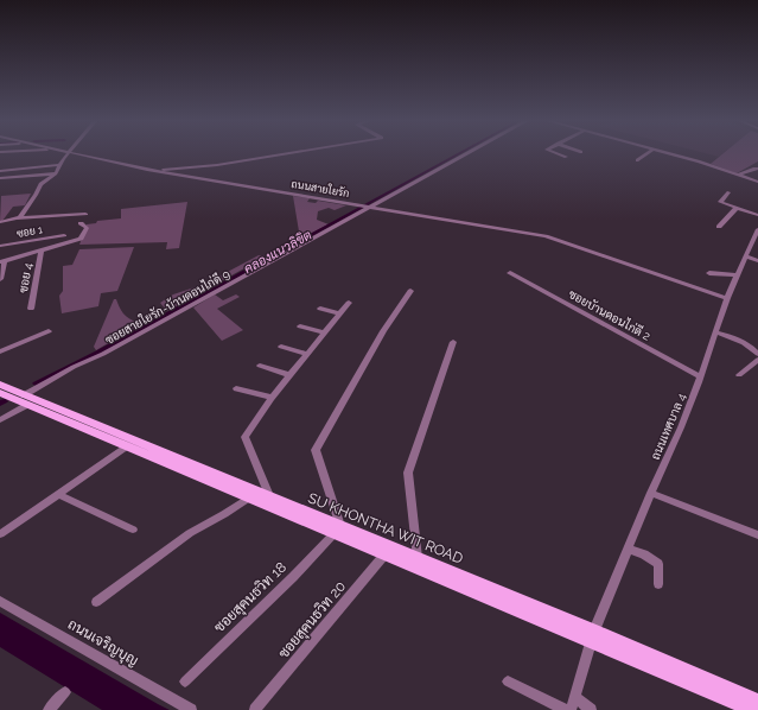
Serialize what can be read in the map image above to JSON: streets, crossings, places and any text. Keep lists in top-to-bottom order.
{
  "streets": {
    "main road": ["SU KHONTHA WIT ROAD"],
    "street": [
      "ถนนสายใยรัก",
      "ซอย 1",
      "ซอย 4",
      "ซอยสายใยรัก-บ้านดอนไก่ดี 9",
      "ซอยบัานดอนไก่ดี 2",
      "ถนนเทศบาล 4",
      "ซอยสุคนธวิท 18",
      "ซอยสุคนธวิท 20",
      "ถนนเจริญบุญ"
    ]
  },
  "crossings": [
    ["ถนนสายใยรัก", "ซอยสายใยรัก-บ้านดอนไก่ดี 9"],
    ["ซอยสายใยรัก-บ้านดอนไก่ดี 9", "SU KHONTHA WIT ROAD"],
    ["ซอยบัานดอนไก่ดี 2", "ถนนเทศบาล 4"],
    ["ถนนเทศบาล 4", "SU KHONTHA WIT ROAD"],
    ["SU KHONTHA WIT ROAD", "ซอยสุคนธวิท 18"],
    ["SU KHONTHA WIT ROAD", "ซอยสุคนธวิท 20"]
  ],
  "water": ["คลองแนวลิขิต"]
}
